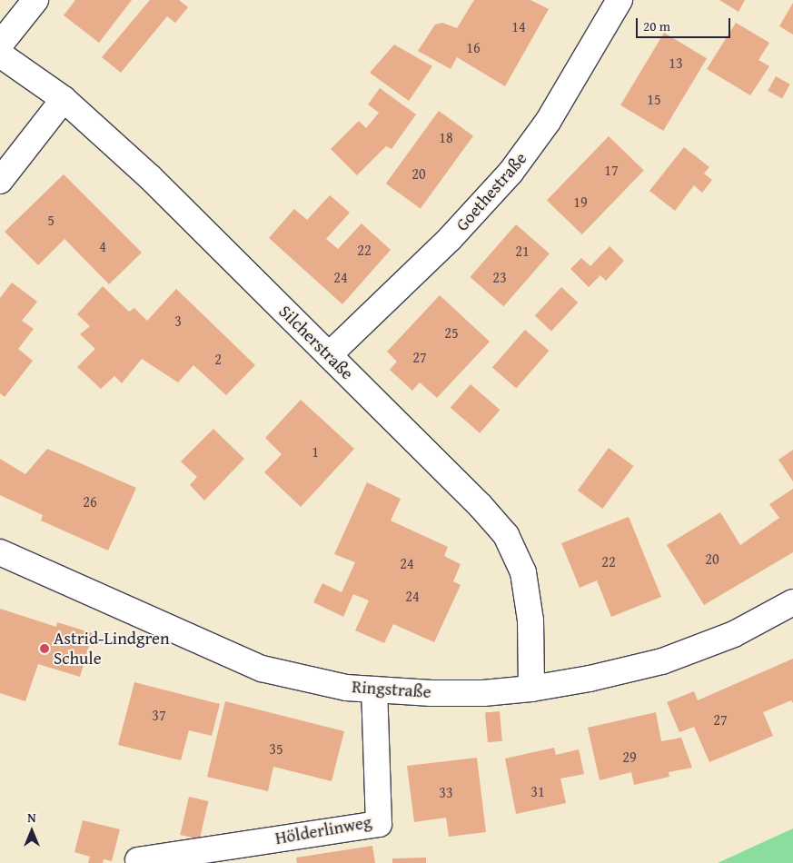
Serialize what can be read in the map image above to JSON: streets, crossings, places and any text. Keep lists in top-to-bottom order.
{
  "streets": {
    "street": [
      "Goethestraße",
      "Silcherstraße",
      "Ringstraße",
      "Hölderlinweg"
    ]
  },
  "crossings": [
    ["Goethestraße", "Silcherstraße"],
    ["Silcherstraße", "Ringstraße"],
    ["Ringstraße", "Hölderlinweg"]
  ],
  "places": ["Astrid-Lindgren Schule"],
  "house_numbers": [
    "14",
    "16",
    "13",
    "15",
    "18",
    "17",
    "20",
    "19",
    "5",
    "4",
    "22",
    "21",
    "24",
    "23",
    "3",
    "25",
    "27",
    "2",
    "1",
    "26",
    "20",
    "22",
    "24",
    "24",
    "37",
    "27",
    "35",
    "29",
    "31",
    "33"
  ],
  "scale_bar": "20 m",
  "north": "top"
}
